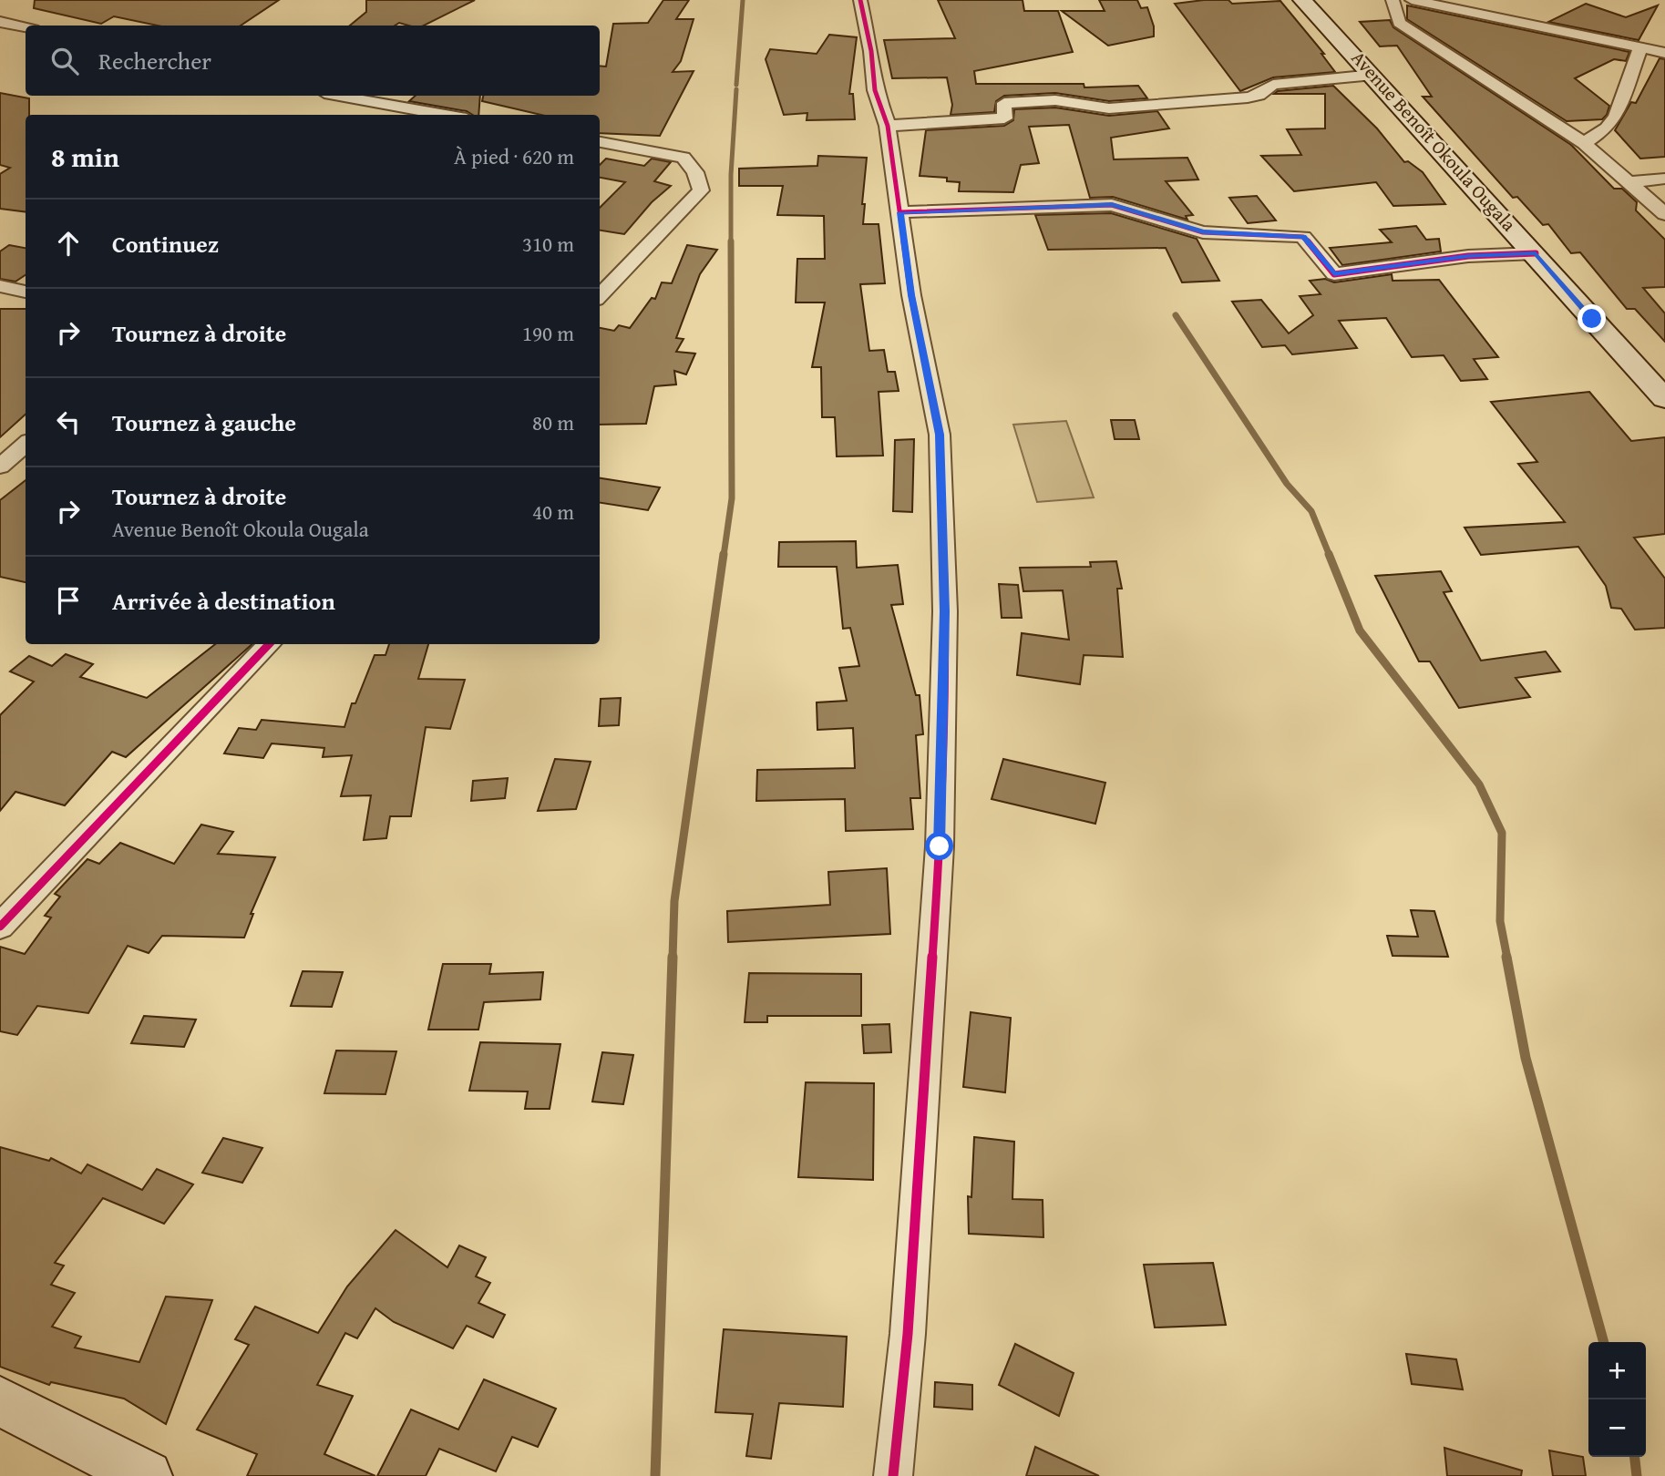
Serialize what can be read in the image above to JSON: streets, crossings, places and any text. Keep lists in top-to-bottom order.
{
  "streets": {
    "street": ["Avenue Benoît Okoula Ougala"]
  },
  "page": {
    "search": "Rechercher",
    "heading": ["8 min", "À pied · 620 m"],
    "list": [
      ["Continuez", "310 m"],
      ["Tournez à droite", "190 m"],
      ["Tournez à gauche", "80 m"],
      ["Tournez à droite", "Avenue Benoît Okoula Ougala", "40 m"],
      "Arrivée à destination"
    ],
    "map_buttons": ["+", "−"]
  }
}
